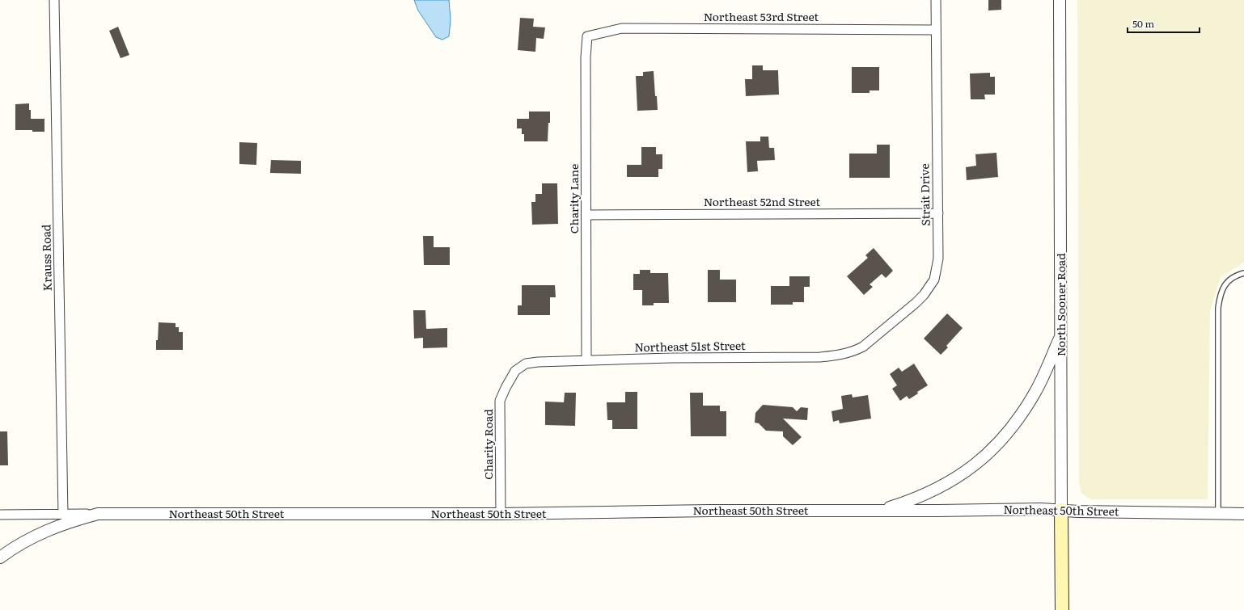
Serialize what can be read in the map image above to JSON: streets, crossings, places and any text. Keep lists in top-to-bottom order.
{
  "streets": {
    "main road": ["North Sooner Road"],
    "street": [
      "Northeast 53rd Street",
      "Strait Drive",
      "Charity Lane",
      "Northeast 52nd Street",
      "Krauss Road",
      "Northeast 51st Street",
      "Charity Road",
      "Northeast 50th Street"
    ]
  },
  "crossings": [
    ["Northeast 53rd Street", "Strait Drive"],
    ["Northeast 53rd Street", "Charity Lane"],
    ["Strait Drive", "Northeast 52nd Street"],
    ["Strait Drive", "Northeast 51st Street"],
    ["Charity Lane", "Northeast 52nd Street"],
    ["Charity Lane", "Northeast 51st Street"],
    ["Krauss Road", "Northeast 50th Street"],
    ["North Sooner Road", "Northeast 50th Street"],
    ["Northeast 51st Street", "Charity Road"],
    ["Charity Road", "Northeast 50th Street"]
  ],
  "scale_bar": "50 m"
}
